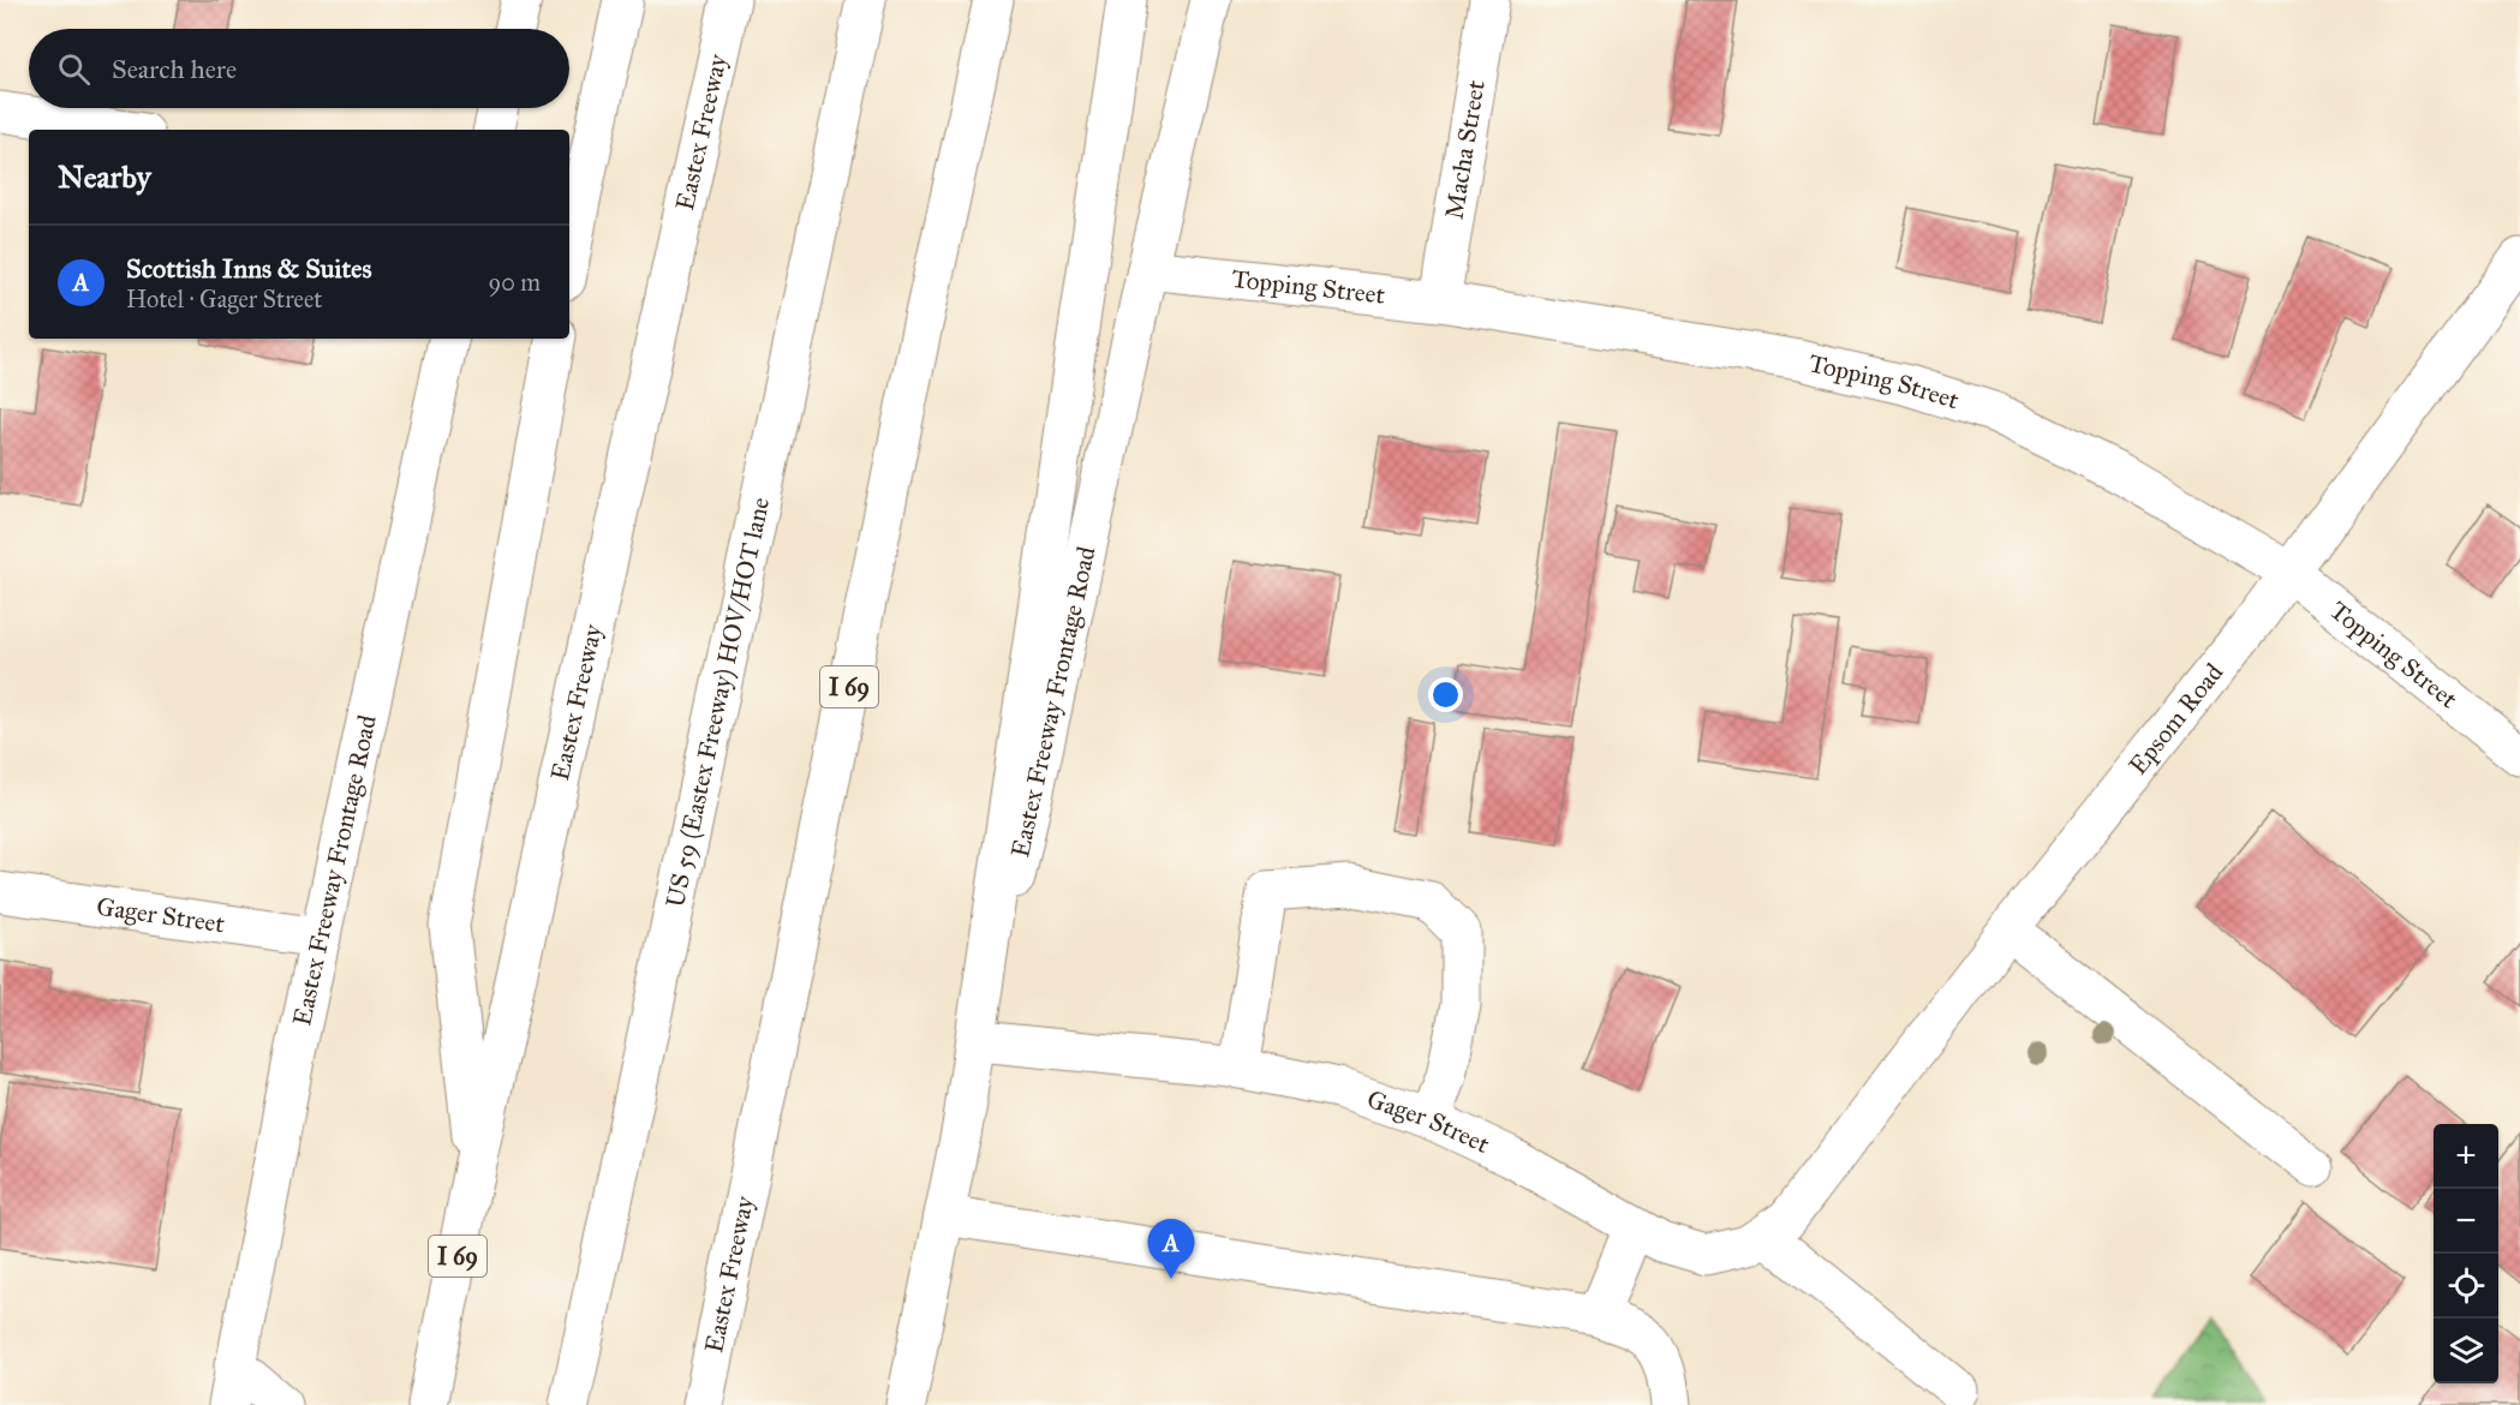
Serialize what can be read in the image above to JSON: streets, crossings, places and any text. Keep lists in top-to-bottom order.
{
  "streets": {
    "main road": [
      "Eastex Freeway",
      "Macha Street",
      "Topping Street",
      "I 69",
      "Eastex Freeway Frontage Road",
      "US 59 (Eastex Freeway) HOV/HOT lane",
      "Epsom Road",
      "Gager Street"
    ]
  },
  "crossings": [
    ["Macha Street", "Topping Street"],
    ["Topping Street", "Eastex Freeway Frontage Road"],
    ["Topping Street", "Epsom Road"],
    ["Eastex Freeway Frontage Road", "Gager Street"],
    ["Epsom Road", "Gager Street"]
  ],
  "page": {
    "search": "Search here",
    "heading": "Nearby",
    "list": [
      {
        "mark": "A",
        "name": "Scottish Inns & Suites",
        "note": "Hotel · Gager Street",
        "value": "90 m"
      }
    ],
    "map_buttons": ["+", "−"],
    "pins": "A"
  }
}
